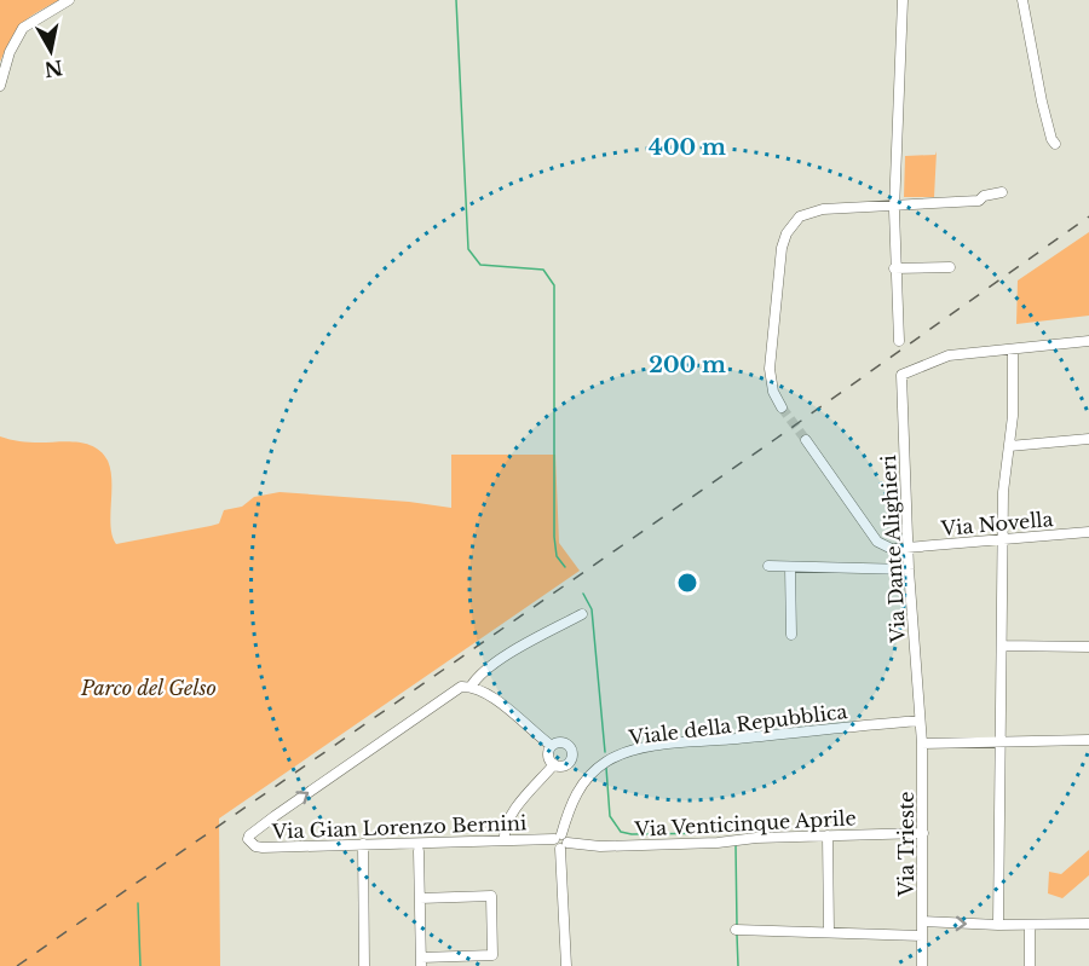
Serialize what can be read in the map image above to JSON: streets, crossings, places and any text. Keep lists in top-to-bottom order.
{
  "streets": {
    "street": [
      "Via Novella",
      "Via Dante Alighieri",
      "Viale della Repubblica",
      "Via Venticinque Aprile",
      "Via Gian Lorenzo Bernini",
      "Via Trieste"
    ]
  },
  "crossings": [
    ["Via Novella", "Via Dante Alighieri"],
    ["Via Dante Alighieri", "Viale della Repubblica"],
    ["Via Dante Alighieri", "Via Trieste"],
    ["Viale della Repubblica", "Via Venticinque Aprile"],
    ["Viale della Repubblica", "Via Gian Lorenzo Bernini"],
    ["Viale della Repubblica", "Via Trieste"],
    ["Via Venticinque Aprile", "Via Gian Lorenzo Bernini"],
    ["Via Venticinque Aprile", "Via Trieste"]
  ],
  "parks": ["Parco del Gelso"],
  "north": "bottom",
  "rings": ["400 m", "200 m"]
}
